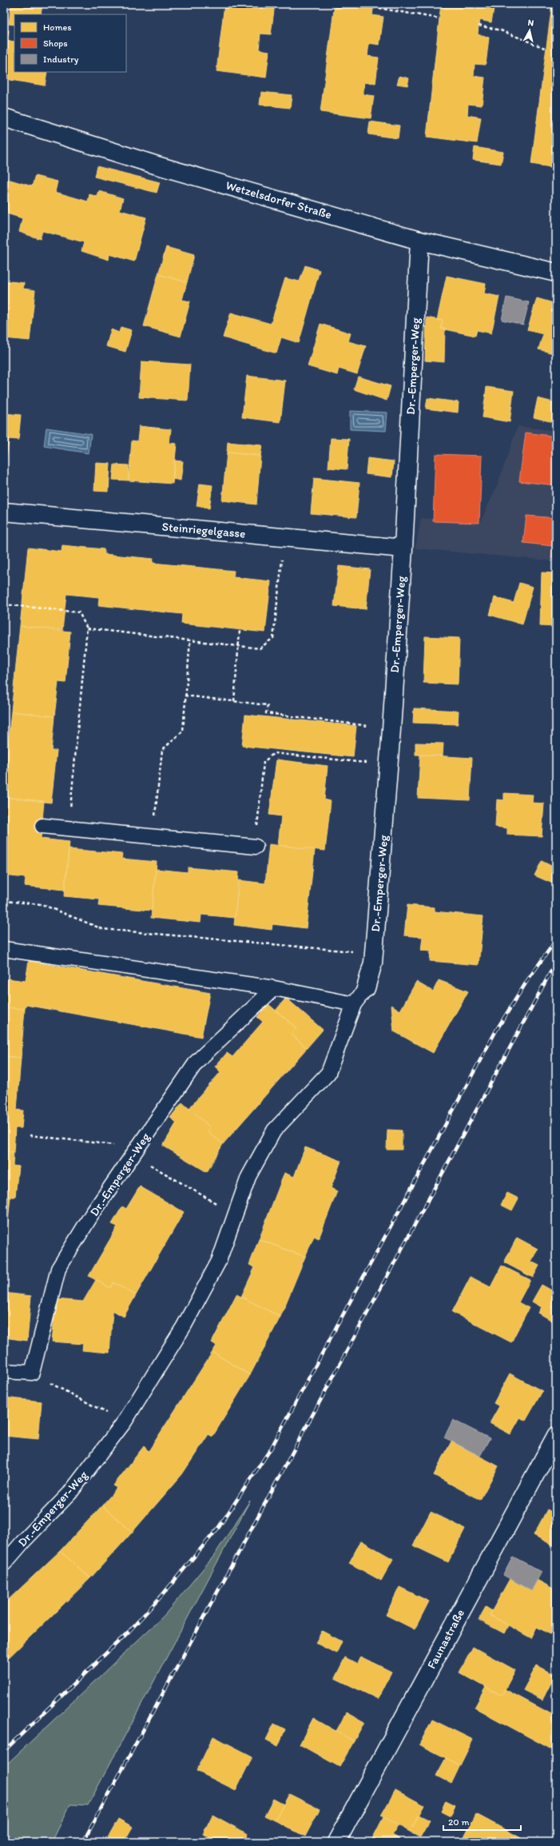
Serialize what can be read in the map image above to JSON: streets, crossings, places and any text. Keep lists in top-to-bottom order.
{
  "streets": {
    "street": [
      "Wetzelsdorfer Straße",
      "Dr.-Emperger-Weg",
      "Steinriegelgasse",
      "Faunastraße"
    ]
  },
  "crossings": [
    ["Wetzelsdorfer Straße", "Dr.-Emperger-Weg"],
    ["Dr.-Emperger-Weg", "Steinriegelgasse"]
  ],
  "legend": ["Homes", "Shops", "Industry"],
  "scale_bar": "20 m",
  "north": "top"
}
